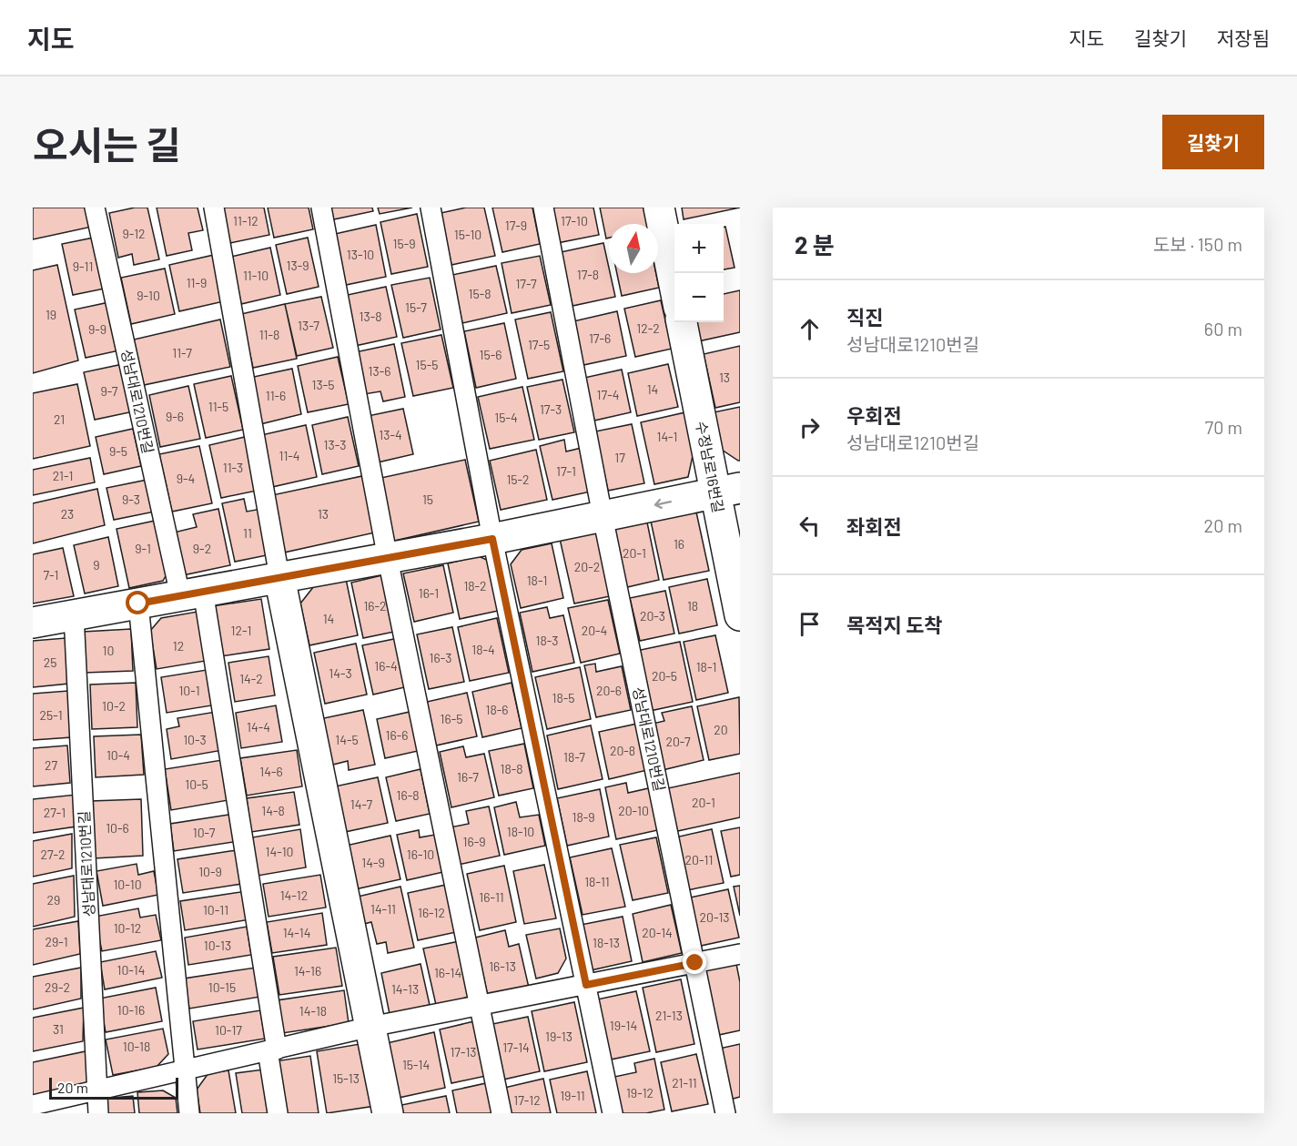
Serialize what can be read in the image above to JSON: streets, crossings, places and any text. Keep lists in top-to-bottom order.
{
  "streets": {
    "street": ["수정남로16번길"],
    "lane": ["성남대로1210번길"]
  },
  "house_numbers": [
    "11-12",
    "17-10",
    "17-9",
    "9-12",
    "15-10",
    "15-9",
    "13-10",
    "13-9",
    "9-11",
    "17-8",
    "11-10",
    "11-9",
    "17-7",
    "15-8",
    "9-10",
    "15-7",
    "19",
    "13-8",
    "13-7",
    "12-2",
    "9-9",
    "11-8",
    "17-6",
    "17-5",
    "11-7",
    "15-6",
    "15-5",
    "13-6",
    "13",
    "13-5",
    "14",
    "9-7",
    "17-4",
    "11-6",
    "11-5",
    "17-3",
    "9-6",
    "15-4",
    "21",
    "13-4",
    "14-1",
    "13-3",
    "9-5",
    "11-4",
    "17",
    "11-3",
    "17-1",
    "21-1",
    "9-4",
    "15-2",
    "9-3",
    "15",
    "23",
    "13",
    "11",
    "16",
    "9-1",
    "9-2",
    "20-1",
    "9",
    "20-2",
    "7-1",
    "18-1",
    "18-2",
    "16-1",
    "16-2",
    "18",
    "20-3",
    "14",
    "12-1",
    "20-4",
    "18-3",
    "12",
    "18-4",
    "10",
    "16-3",
    "25",
    "16-4",
    "18-1",
    "14-3",
    "20-5",
    "14-2",
    "10-1",
    "20-6",
    "18-5",
    "10-2",
    "18-6",
    "25-1",
    "16-5",
    "14-4",
    "20",
    "16-6",
    "10-3",
    "14-5",
    "20-7",
    "20-8",
    "10-4",
    "18-7",
    "27",
    "18-8",
    "14-6",
    "16-7",
    "10-5",
    "16-8",
    "20-1",
    "14-7",
    "14-8",
    "20-10",
    "27-1",
    "18-9",
    "10-6",
    "18-10",
    "10-7",
    "16-9",
    "14-10",
    "27-2",
    "16-10",
    "20-11",
    "14-9",
    "10-9",
    "18-11",
    "10-10",
    "14-12",
    "16-11",
    "29",
    "14-11",
    "10-11",
    "16-12",
    "20-13",
    "10-12",
    "14-14",
    "20-14",
    "29-1",
    "18-13",
    "10-13",
    "16-13",
    "10-14",
    "14-16",
    "16-14",
    "29-2",
    "10-15",
    "14-13",
    "10-16",
    "14-18",
    "21-13",
    "19-14",
    "31",
    "10-17",
    "19-13",
    "10-18",
    "17-14",
    "17-13",
    "15-14",
    "15-13",
    "21-11",
    "19-12",
    "19-11",
    "17-12"
  ],
  "scale_bar": "20 m",
  "north": "top",
  "page": {
    "header": "지도",
    "nav": ["지도", "길찾기", "저장됨"],
    "title": "오시는 길",
    "buttons": "길찾기",
    "heading": ["2 분", "도보 · 150 m"],
    "map_buttons": ["+", "−"],
    "list": [
      ["직진", "성남대로1210번길", "60 m"],
      ["우회전", "성남대로1210번길", "70 m"],
      ["좌회전", "20 m"],
      "목적지 도착"
    ],
    "scale": "20 m"
  }
}
